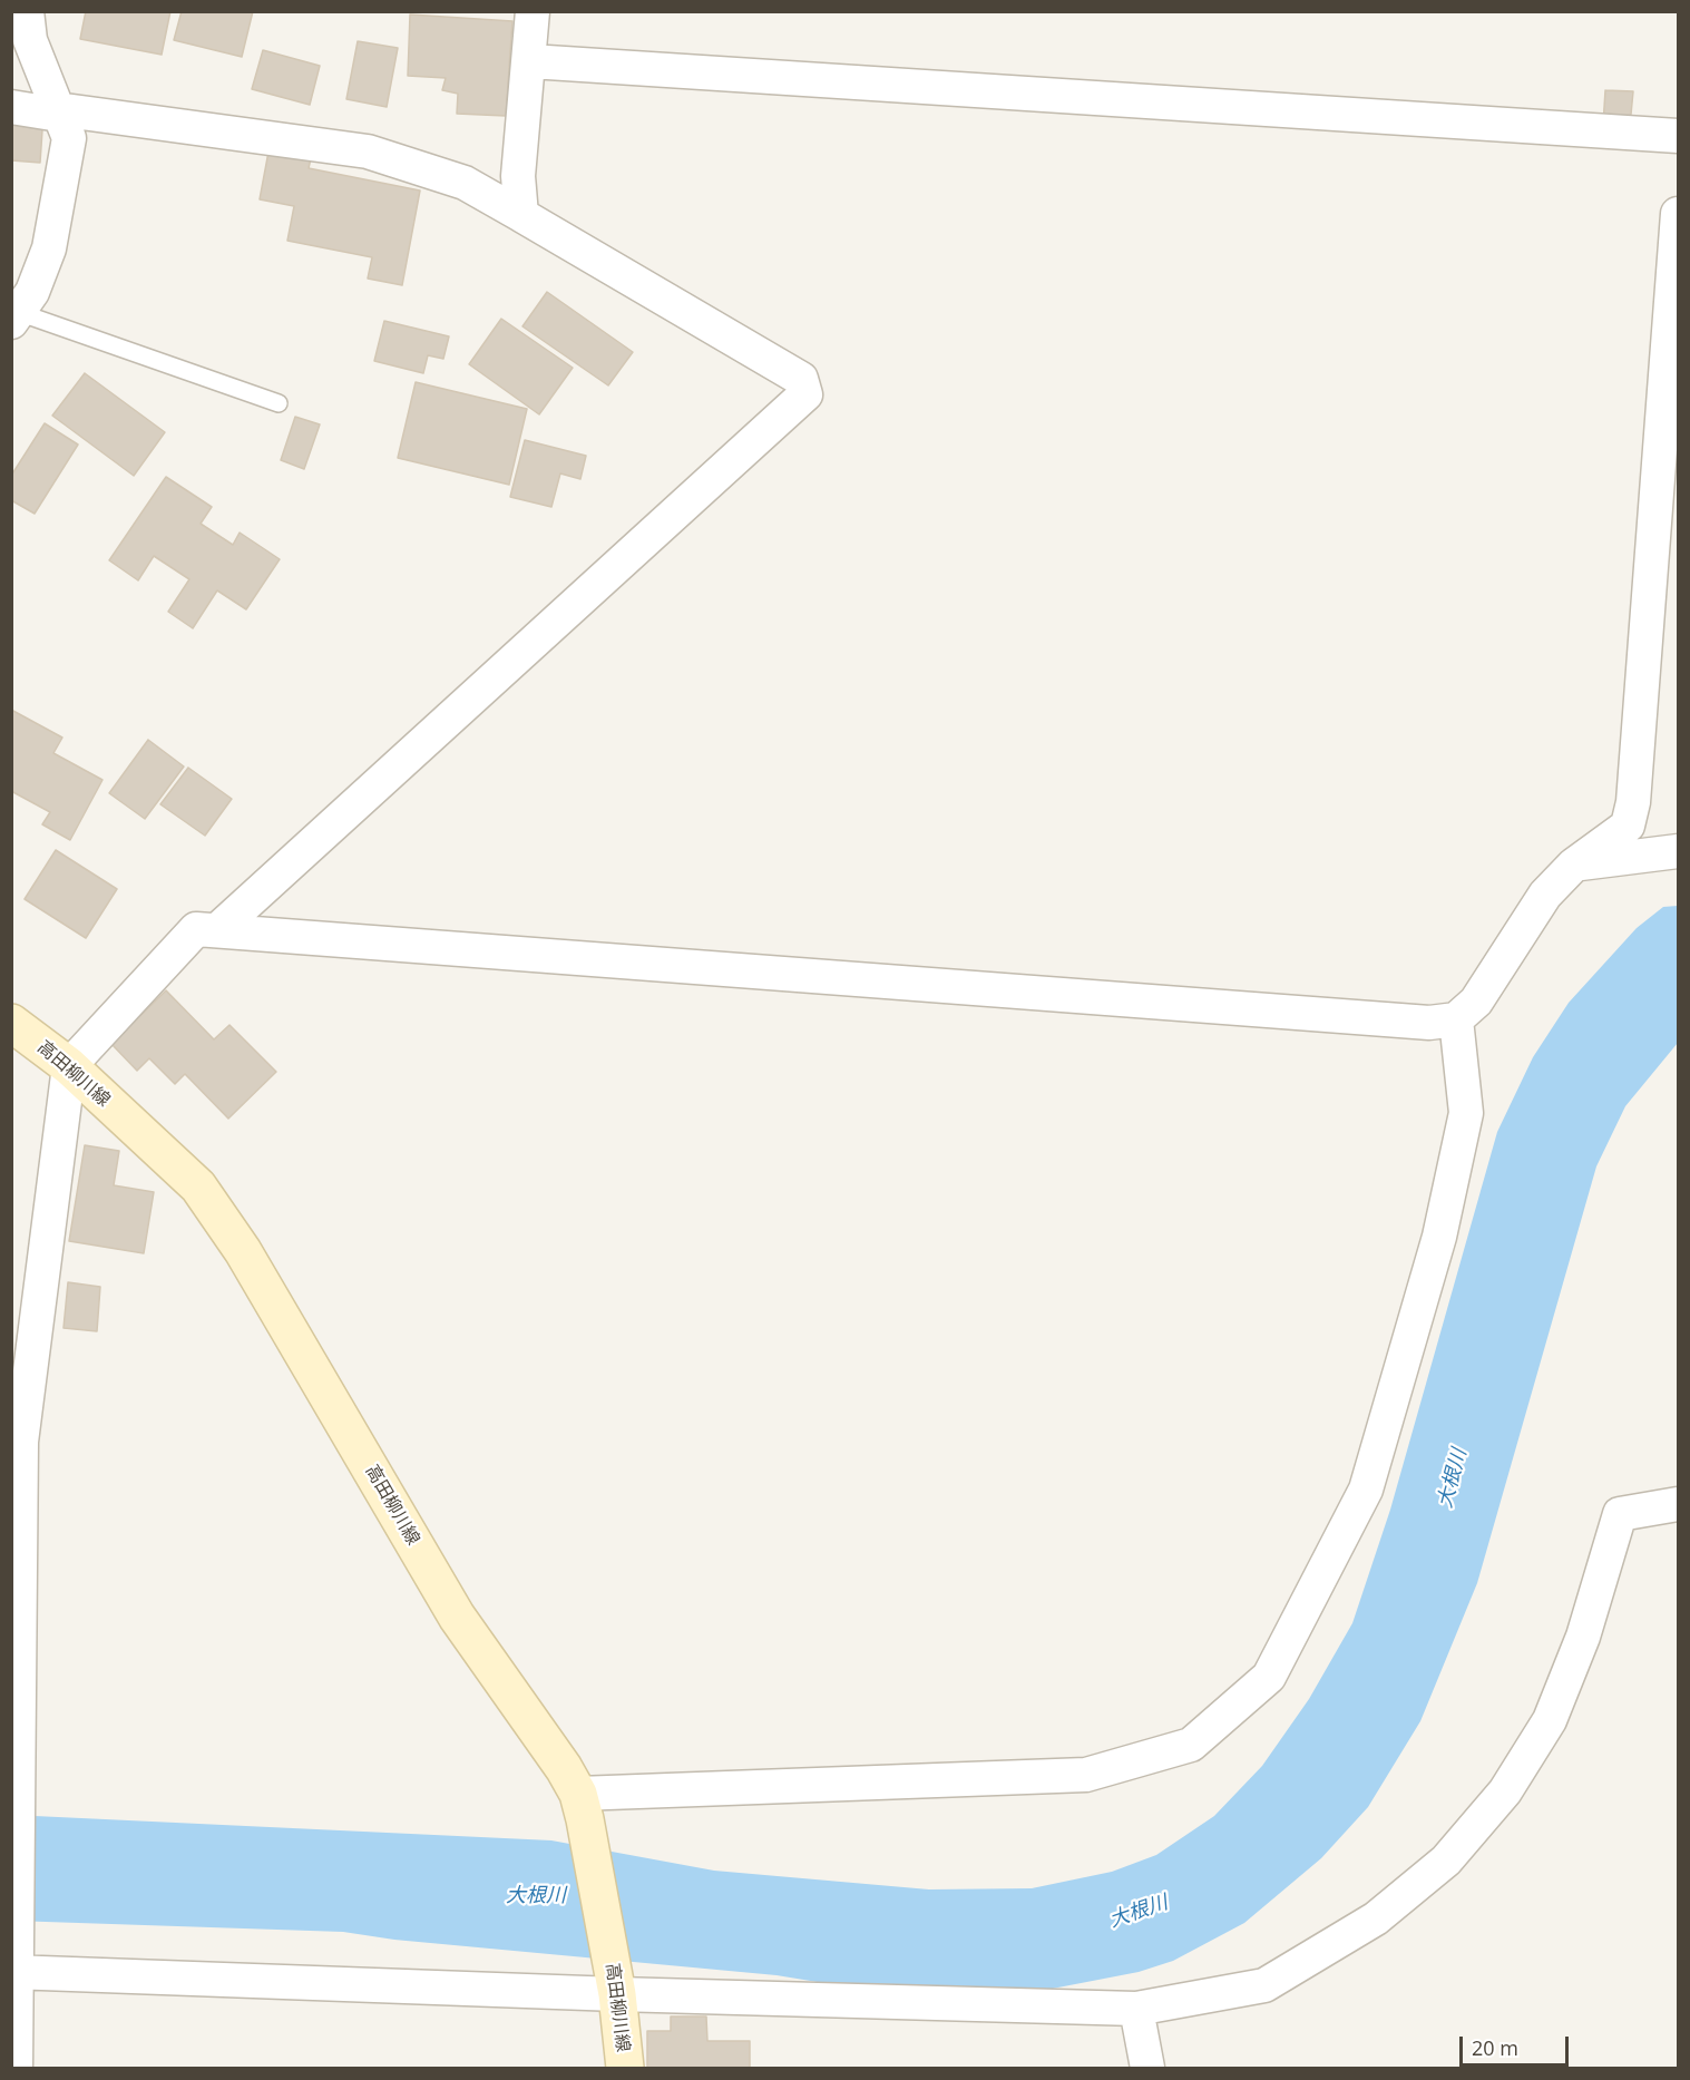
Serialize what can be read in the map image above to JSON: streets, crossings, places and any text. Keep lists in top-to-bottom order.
{
  "streets": {
    "main road": ["高田柳川線"]
  },
  "water": ["大根川"],
  "scale_bar": "20 m"
}
